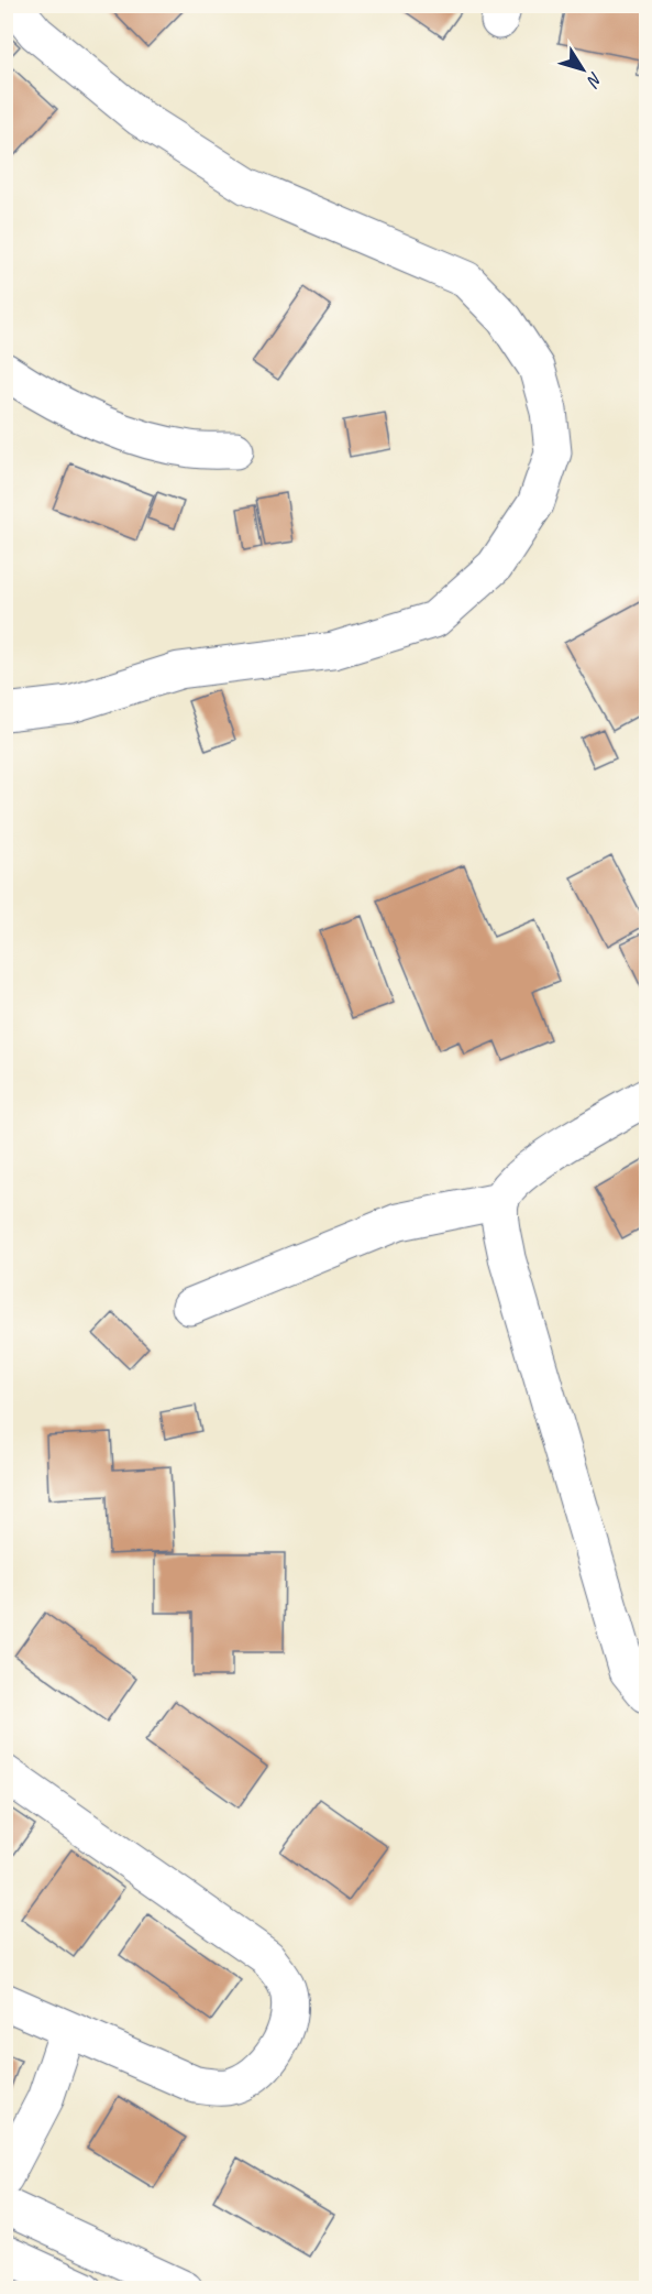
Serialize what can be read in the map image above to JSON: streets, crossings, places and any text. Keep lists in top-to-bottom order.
{
  "north": "bottom right"
}
